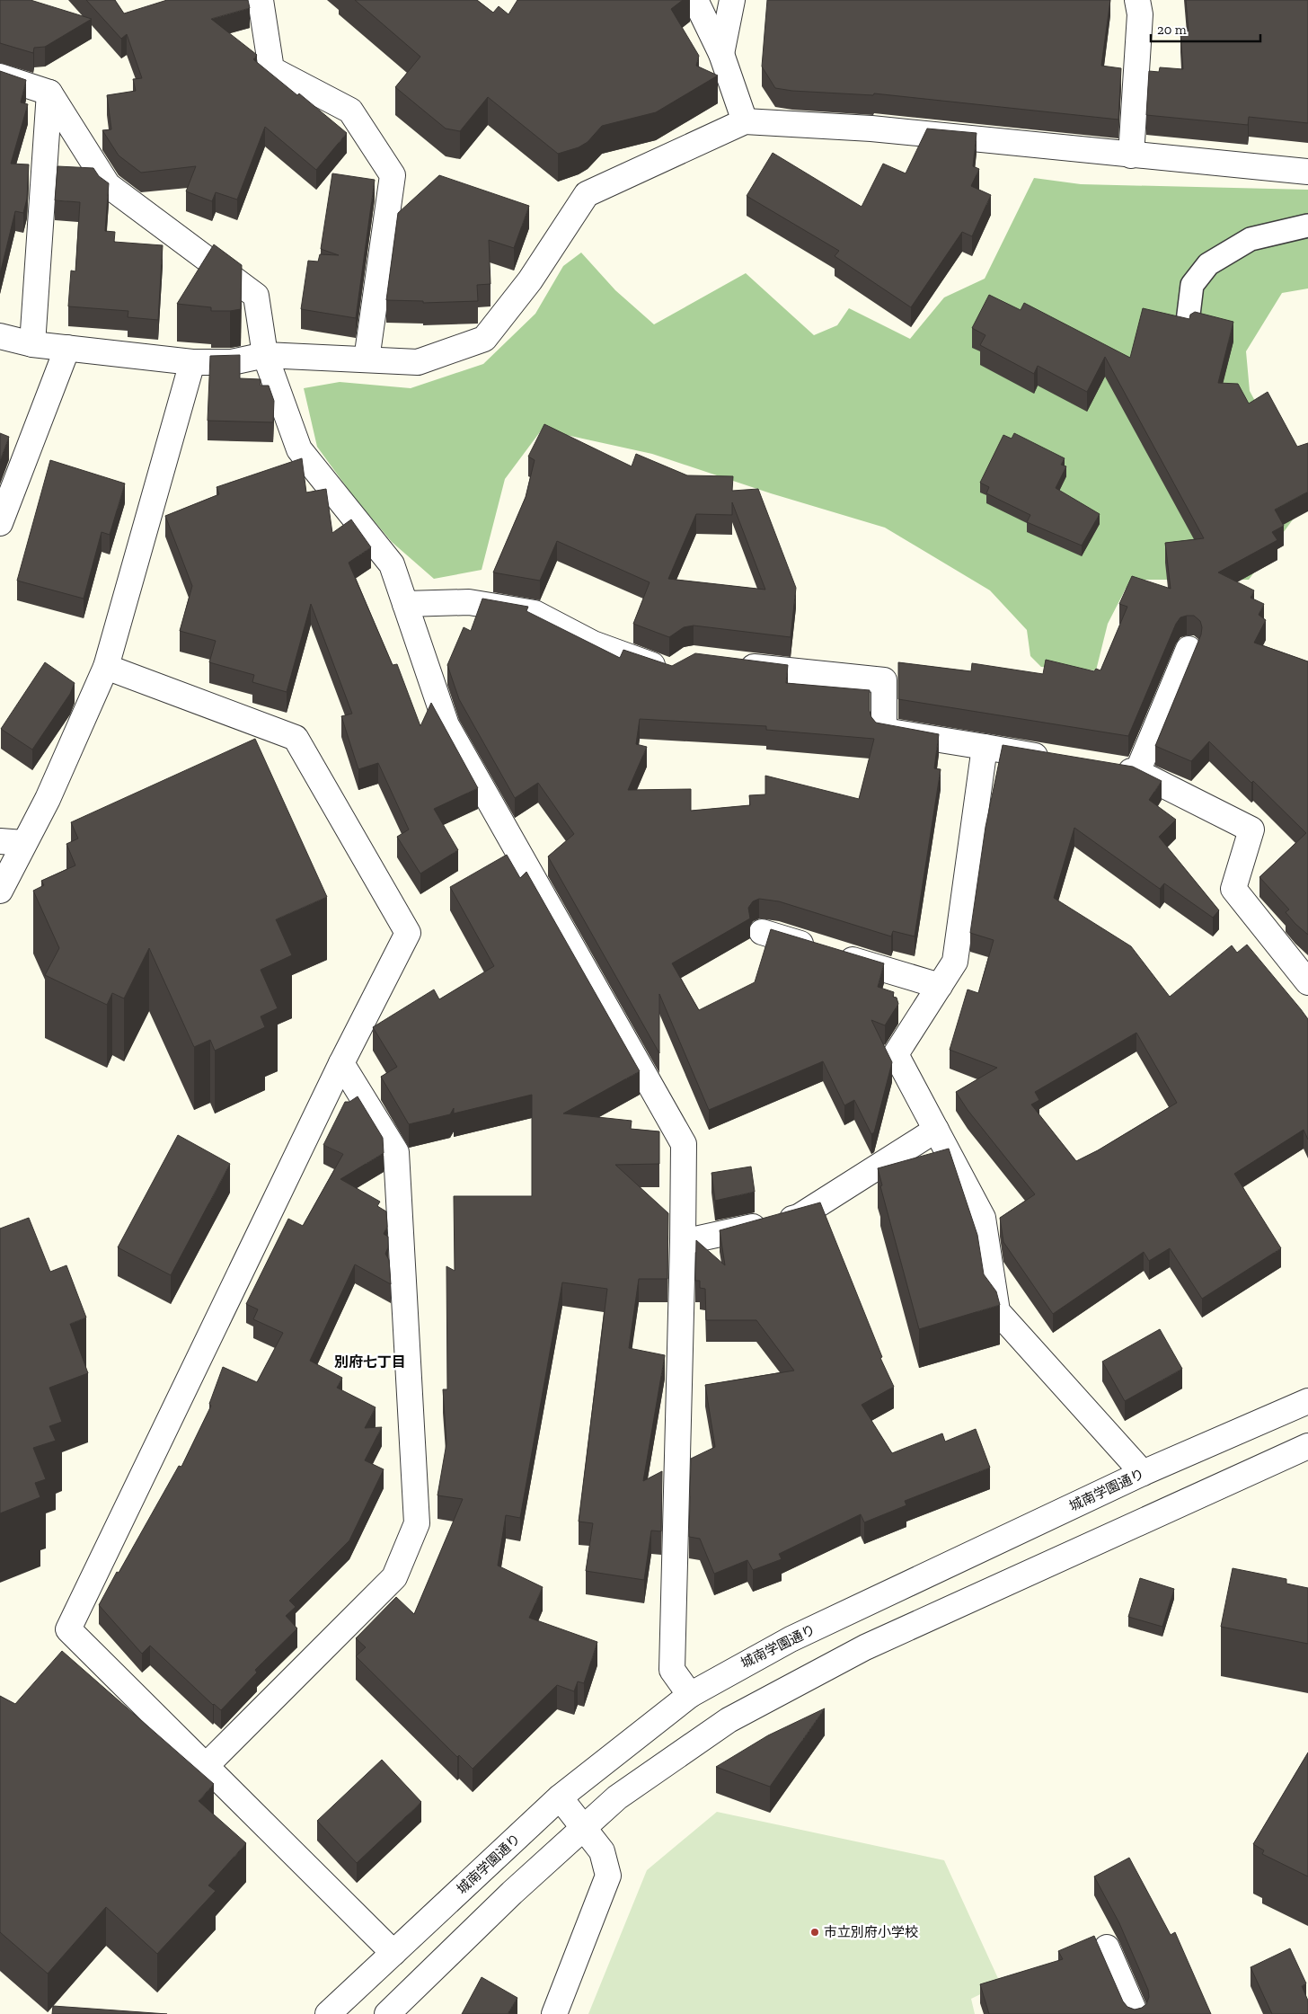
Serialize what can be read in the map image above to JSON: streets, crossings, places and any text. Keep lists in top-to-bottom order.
{
  "streets": {
    "street": ["城南学園通り"]
  },
  "districts": ["別府七丁目"],
  "places": ["市立別府小学校"],
  "scale_bar": "20 m"
}
